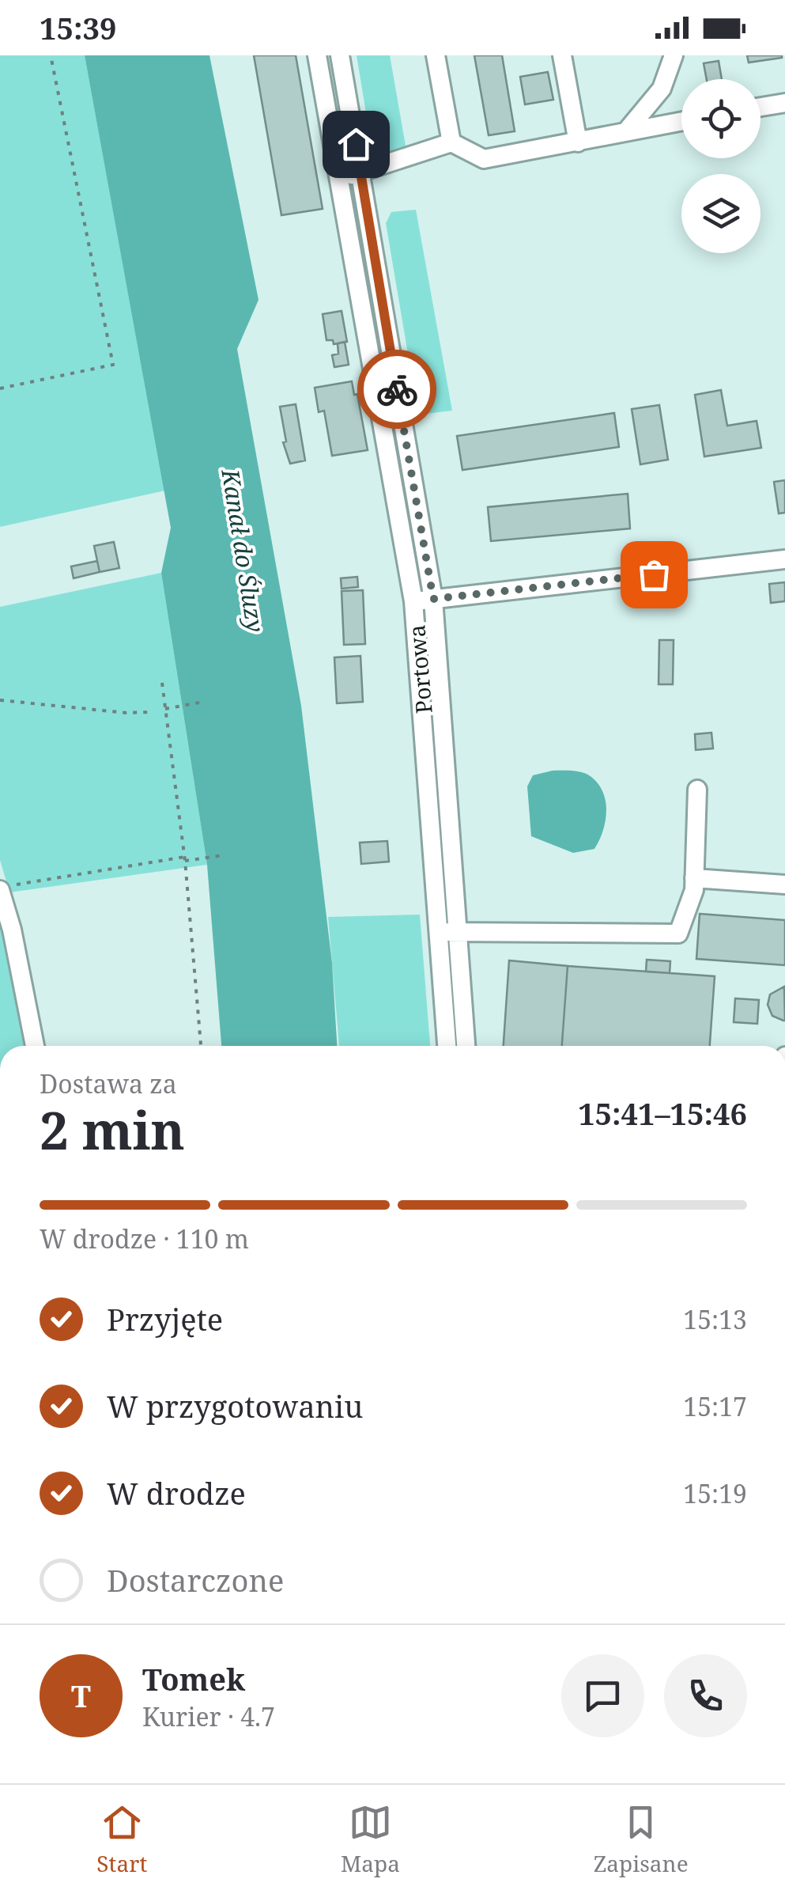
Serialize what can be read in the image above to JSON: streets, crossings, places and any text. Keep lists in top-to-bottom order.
{
  "streets": {
    "street": ["Portowa"]
  },
  "water": ["Kanał do Śluzy"],
  "page": {
    "status": "15:39",
    "heading": ["2 min", "Dostawa za", "15:41–15:46"],
    "panel": ["Tomek", "Kurier · 4.7"],
    "bar": "W drodze · 110 m",
    "list": [
      ["Przyjęte", "15:13"],
      ["W przygotowaniu", "15:17"],
      ["W drodze", "15:19"],
      "Dostarczone"
    ],
    "round": "T",
    "tabs": ["Start", "Mapa", "Zapisane"]
  }
}
